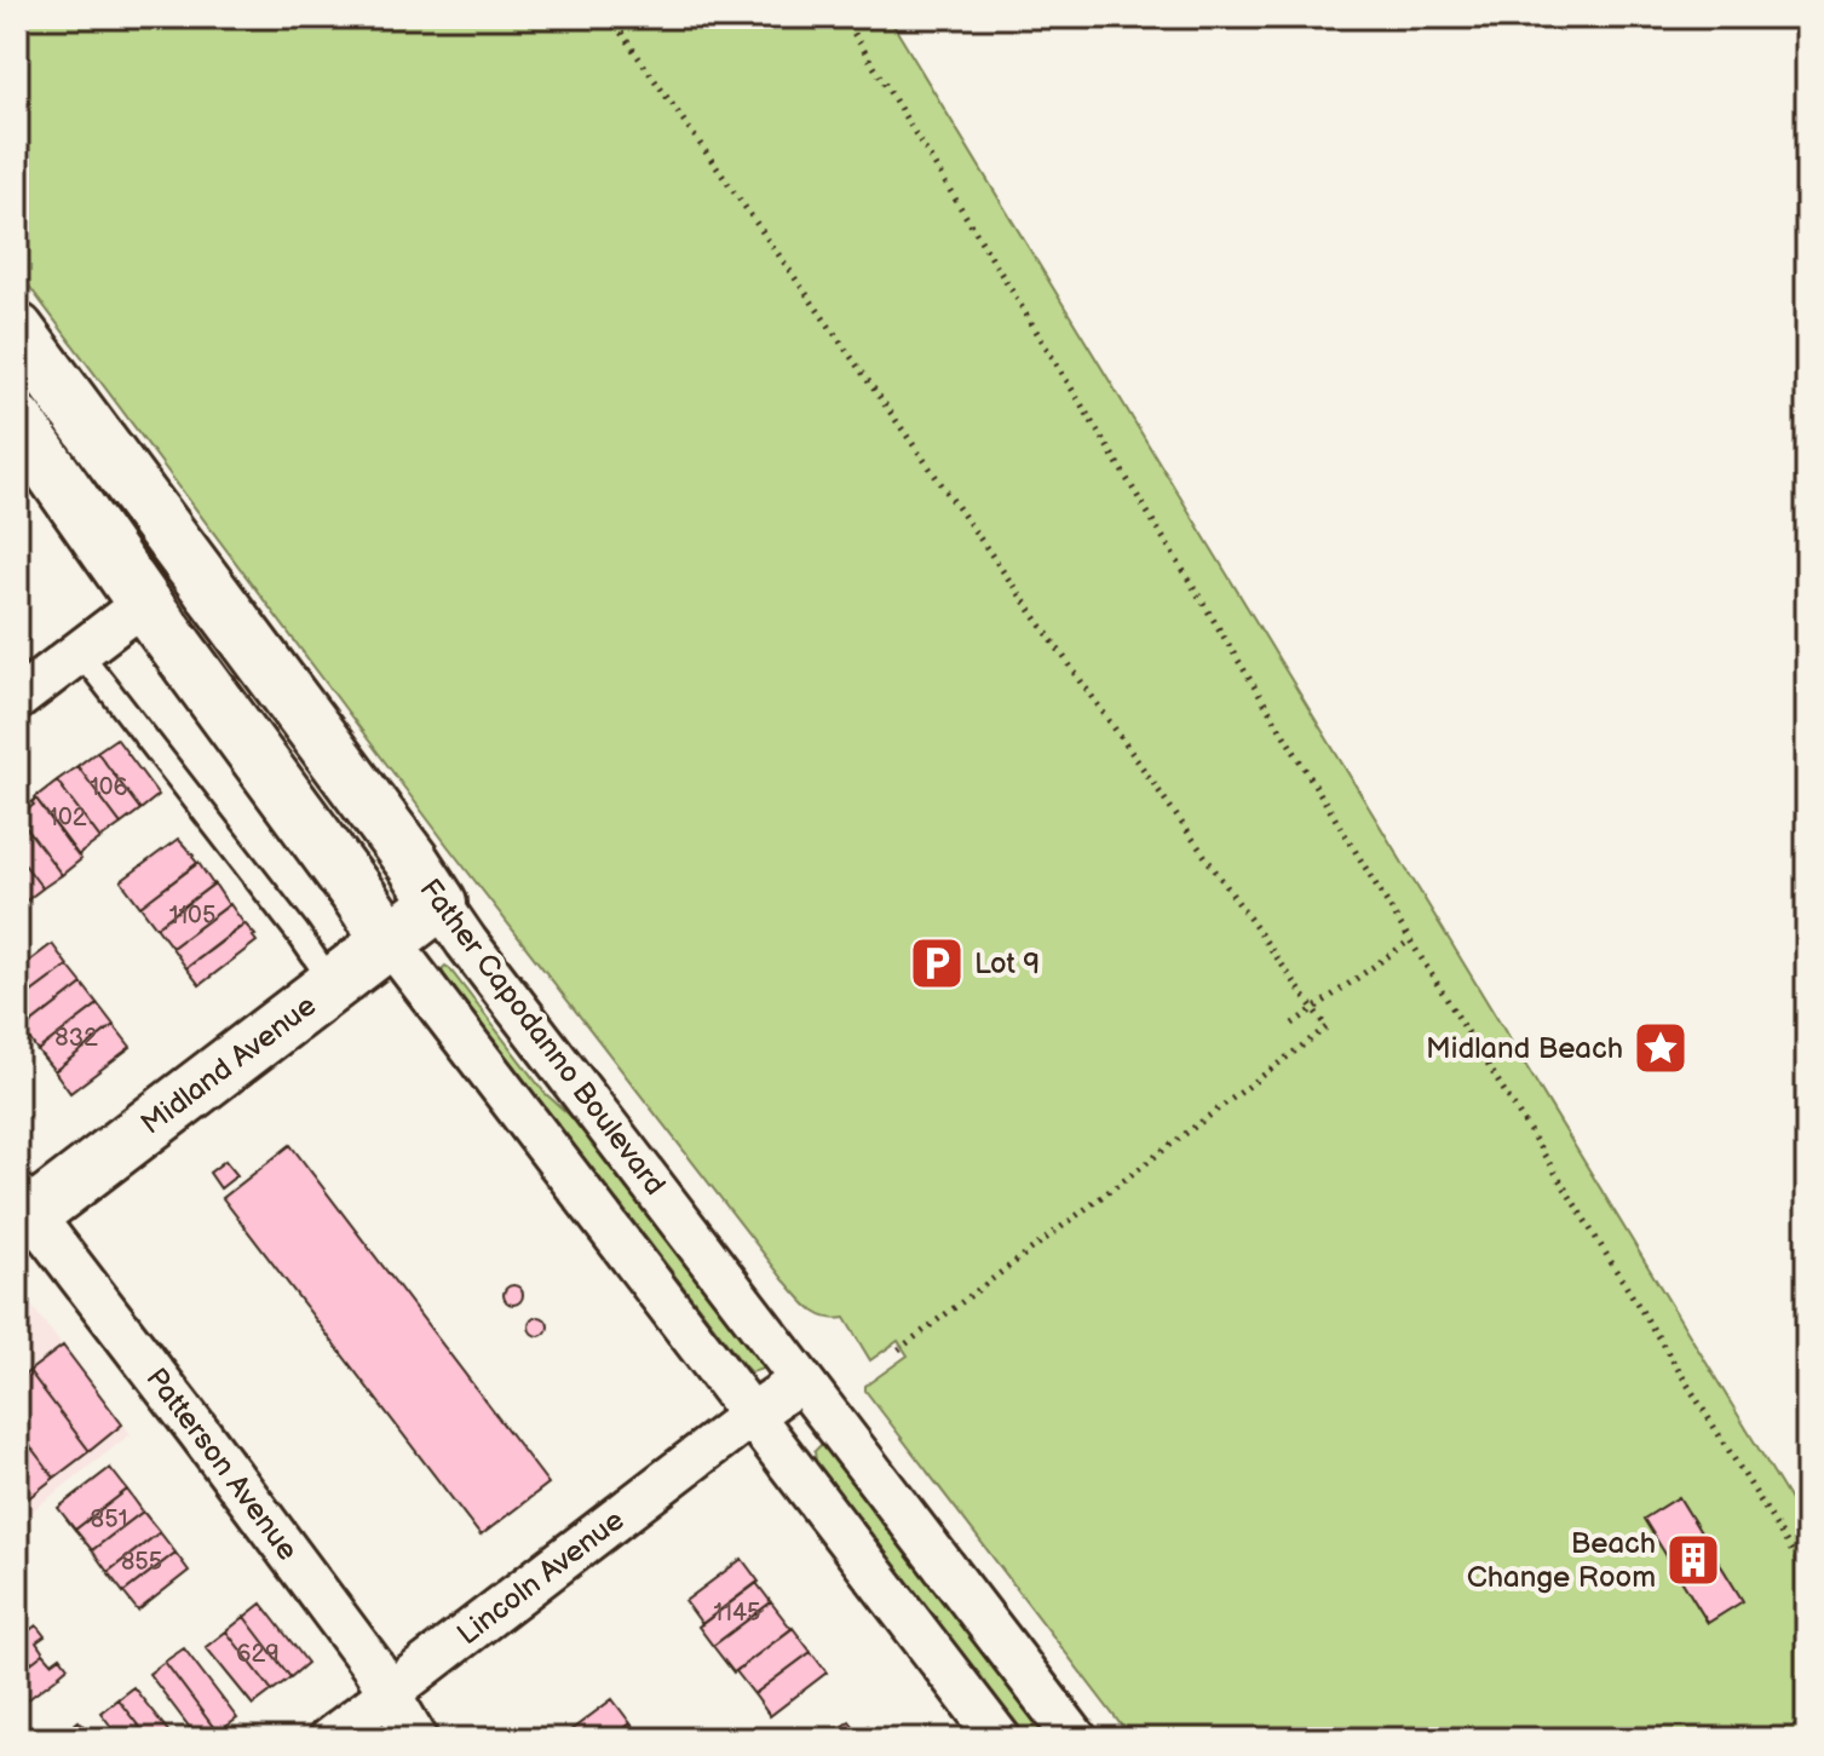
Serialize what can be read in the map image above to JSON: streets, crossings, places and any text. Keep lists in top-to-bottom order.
{
  "streets": {
    "main road": ["Father Capodanno Boulevard", "Midland Avenue"],
    "street": ["Patterson Avenue", "Lincoln Avenue"]
  },
  "crossings": [
    ["Father Capodanno Boulevard", "Midland Avenue"],
    ["Father Capodanno Boulevard", "Lincoln Avenue"],
    ["Midland Avenue", "Patterson Avenue"],
    ["Patterson Avenue", "Lincoln Avenue"]
  ],
  "places": {
    "parking": ["Lot 9"],
    "place": ["Midland Beach"],
    "building": ["Beach Change Room"]
  },
  "house_numbers": [
    "106",
    "102",
    "1105",
    "832",
    "851",
    "855",
    "1145",
    "629"
  ]
}
